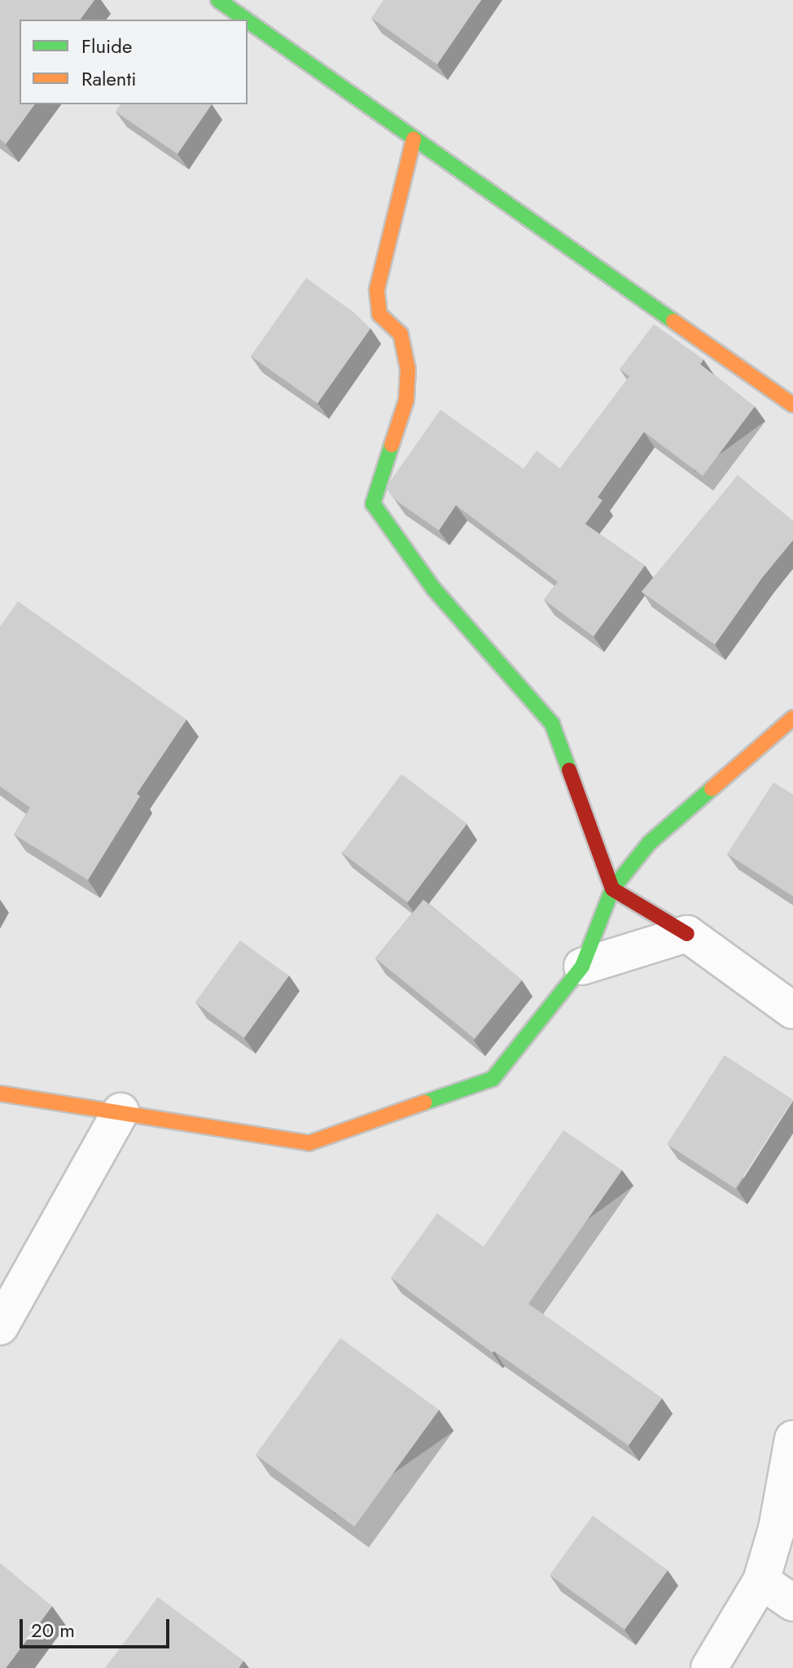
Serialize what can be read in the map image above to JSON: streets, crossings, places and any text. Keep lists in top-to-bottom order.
{
  "legend": ["Fluide", "Ralenti"],
  "scale_bar": "20 m"
}
